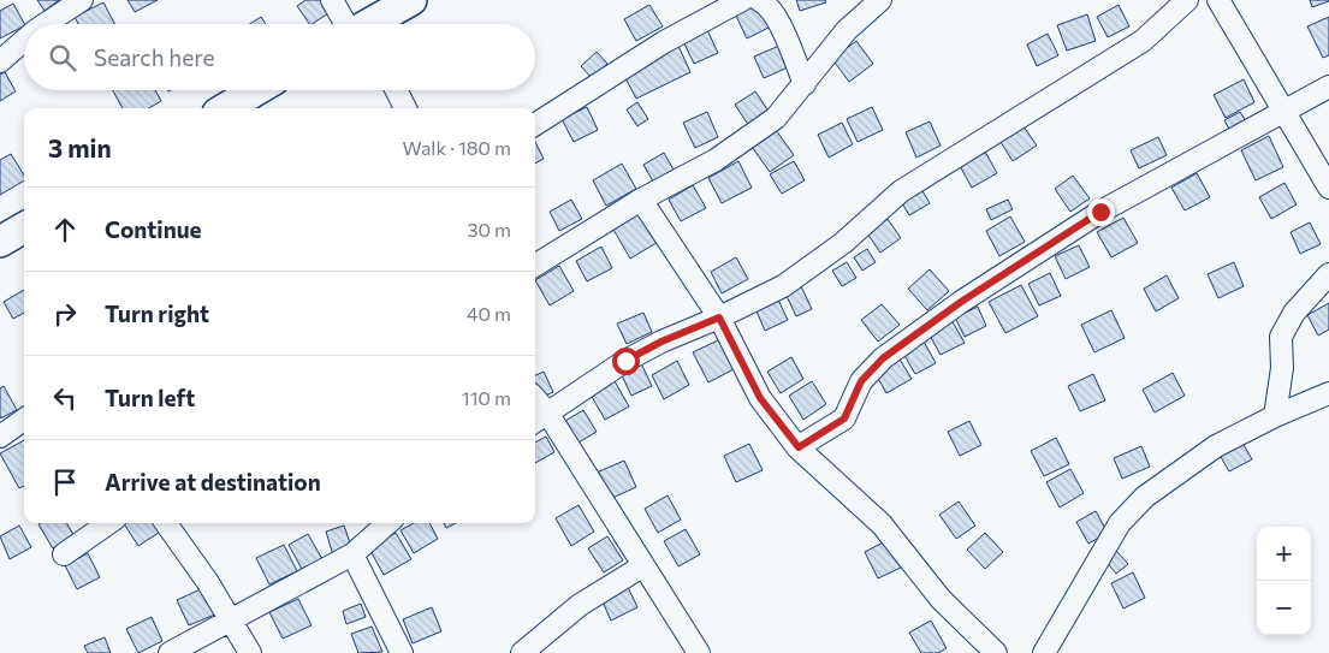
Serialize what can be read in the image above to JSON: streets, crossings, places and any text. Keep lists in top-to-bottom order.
{
  "page": {
    "search": "Search here",
    "heading": ["3 min", "Walk · 180 m"],
    "list": [
      ["Continue", "30 m"],
      ["Turn right", "40 m"],
      ["Turn left", "110 m"],
      "Arrive at destination"
    ],
    "map_buttons": ["+", "−"]
  }
}
